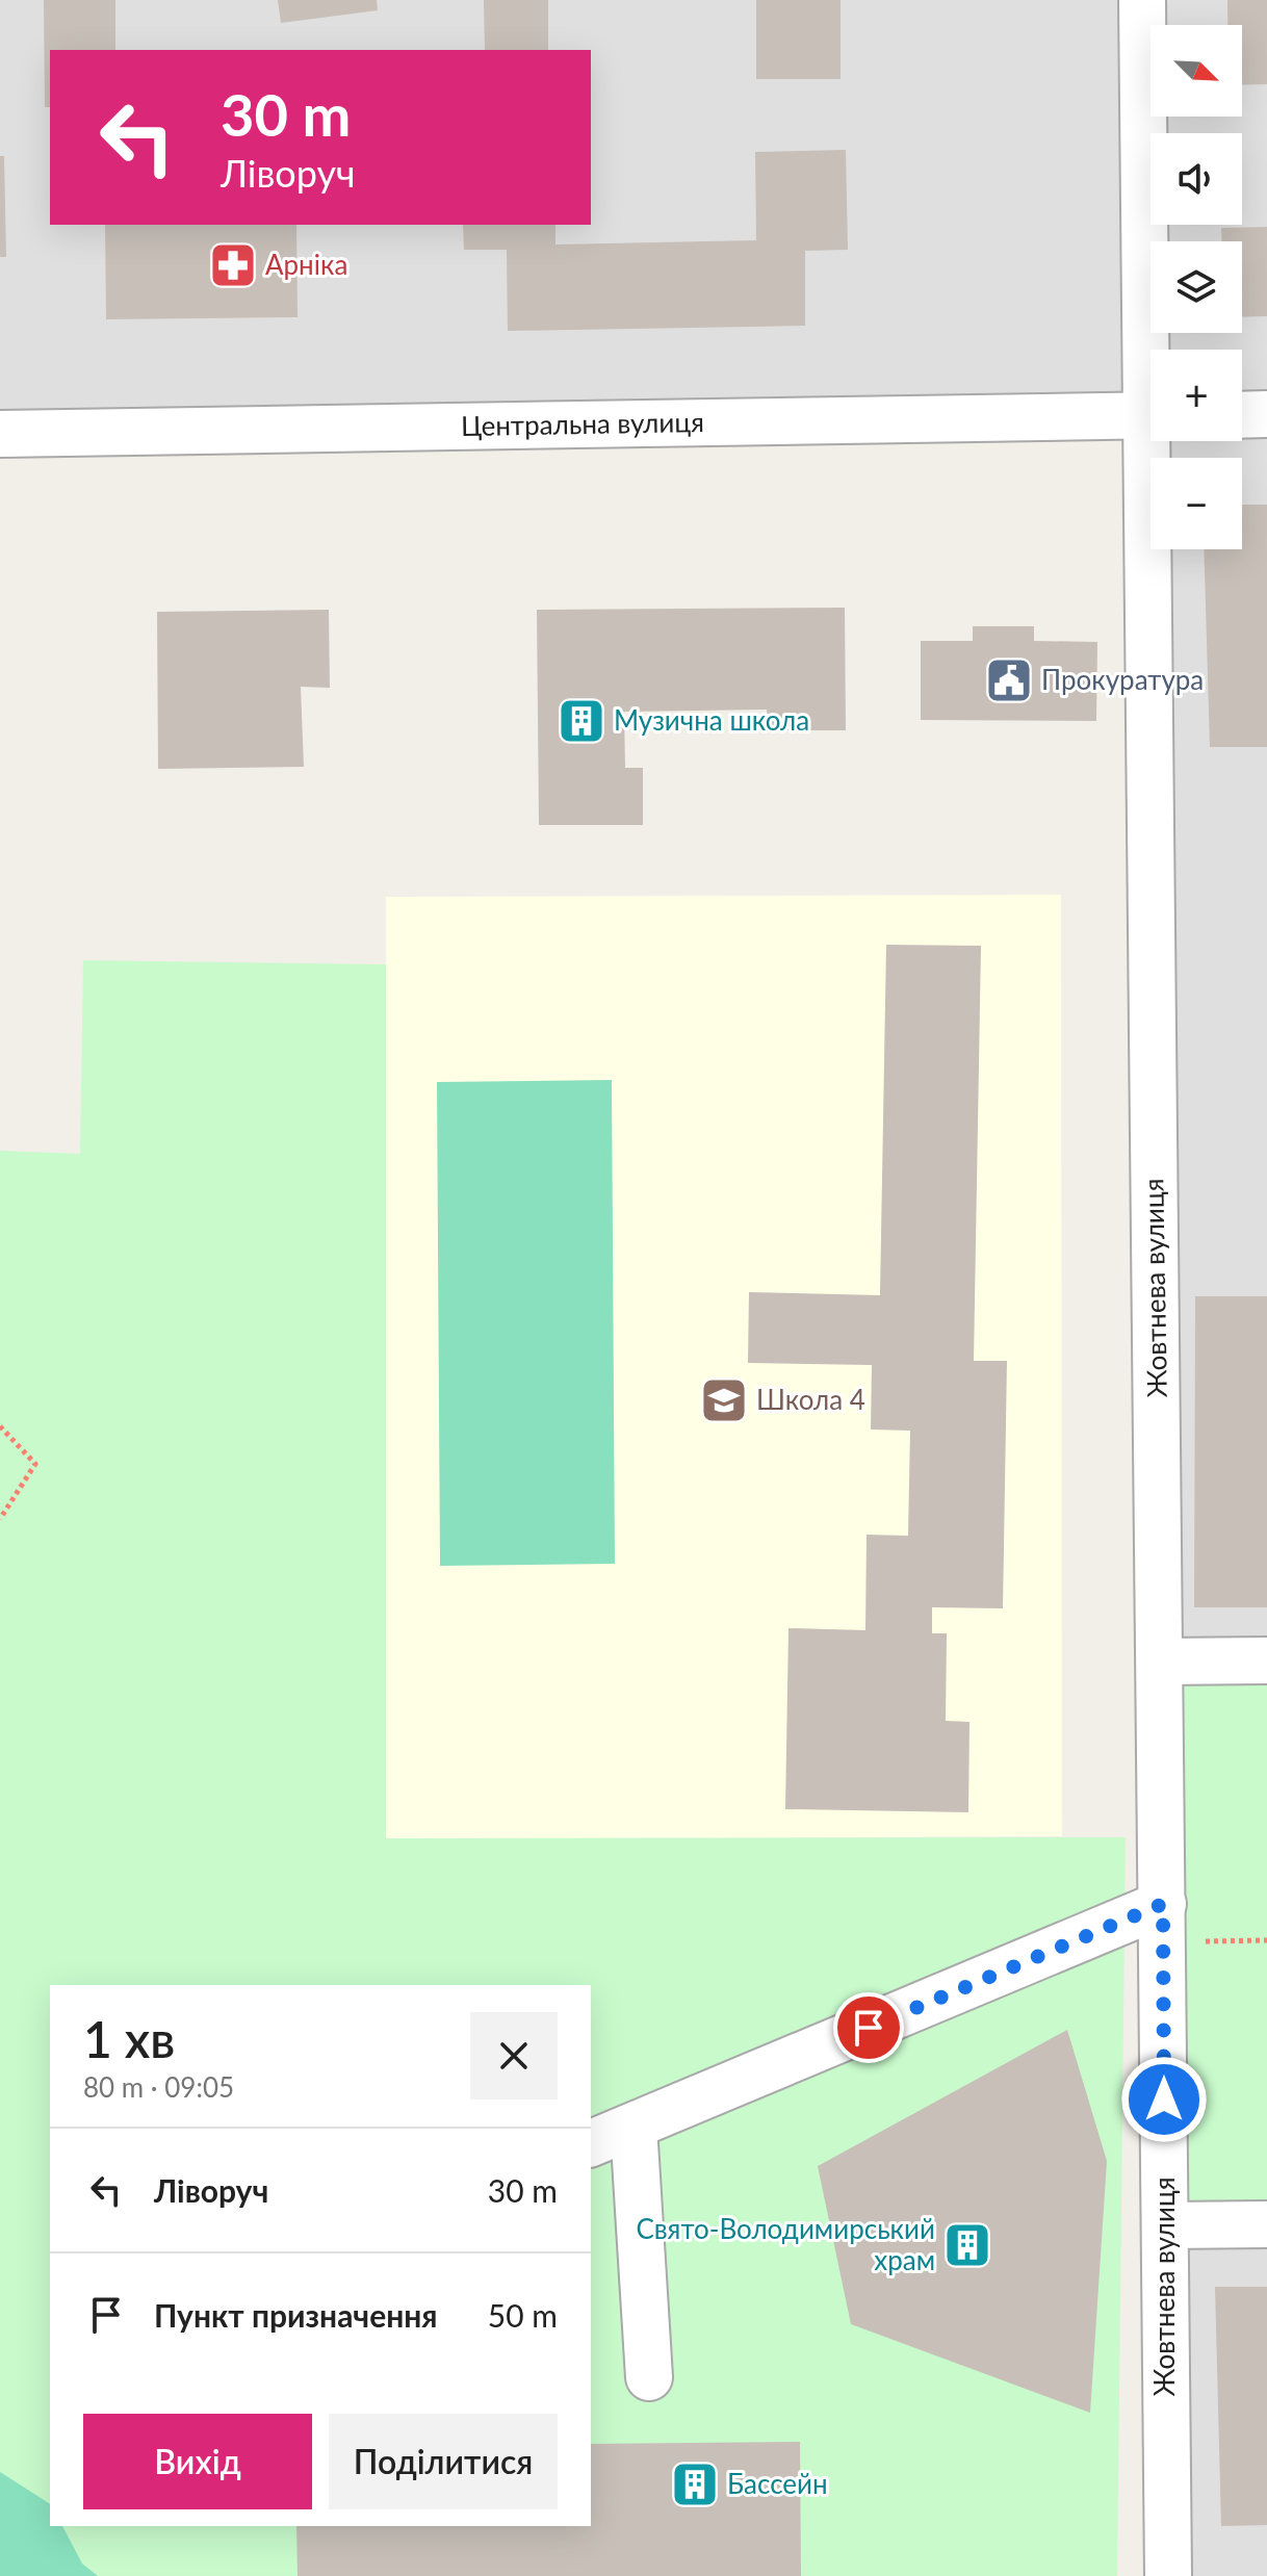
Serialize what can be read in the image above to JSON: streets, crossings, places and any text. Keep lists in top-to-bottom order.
{
  "streets": {
    "street": ["Центральна вулиця", "Жовтнева вулиця"]
  },
  "places": {
    "pharmacy": ["Арніка"],
    "public building": ["Прокуратура"],
    "building": ["Музична школа", "Свято-Володимирський храм", "Бассейн"],
    "school or university": ["Школа 4"]
  },
  "north": "bottom right",
  "page": {
    "map_buttons": ["+", "−"],
    "turn": ["30 m", "Ліворуч"],
    "heading": ["1 хв", "80 m · 09:05"],
    "list": [
      {
        "name": "Ліворуч",
        "value": "30 m"
      },
      {
        "name": "Пункт призначення",
        "value": "50 m"
      }
    ],
    "buttons": ["Вихід", "Поділитися"]
  }
}
